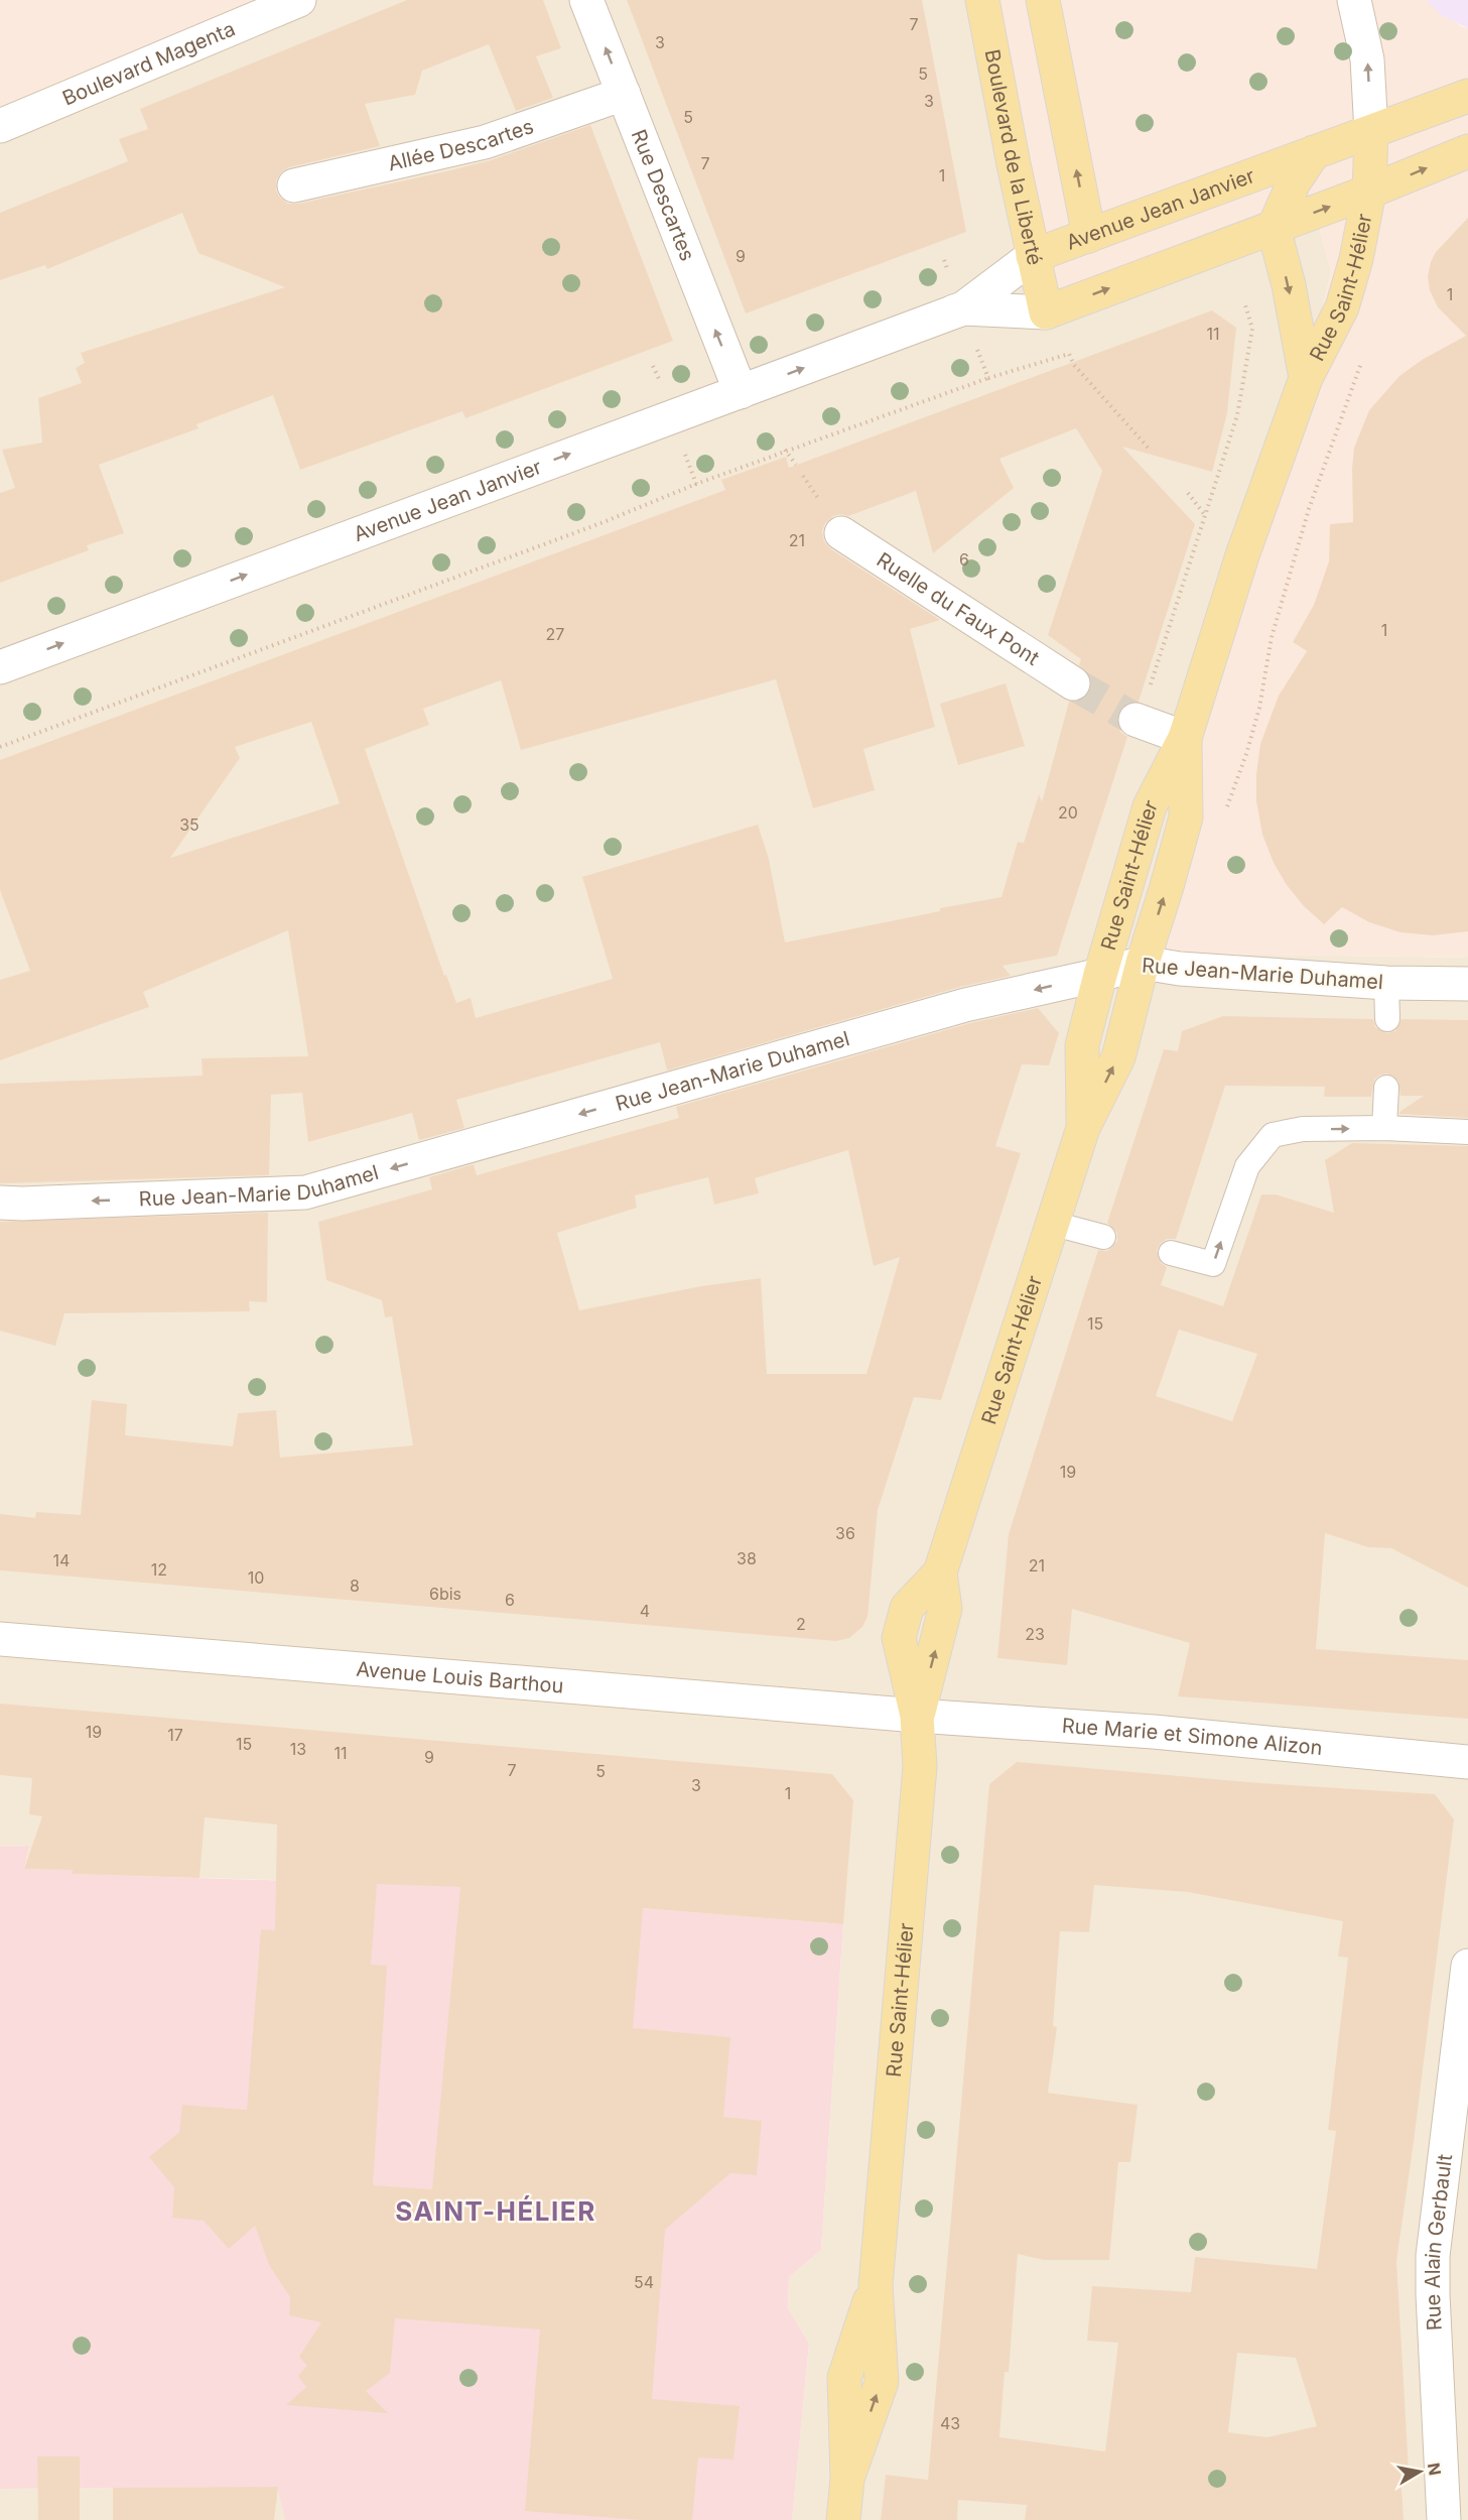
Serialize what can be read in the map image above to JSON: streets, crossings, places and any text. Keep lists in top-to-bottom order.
{
  "streets": {
    "main road": ["Boulevard de la Liberté", "Avenue Jean Janvier", "Rue Saint-Hélier"],
    "street": [
      "Boulevard Magenta",
      "Allée Descartes",
      "Rue Descartes",
      "Ruelle du Faux Pont",
      "Rue Jean-Marie Duhamel",
      "Avenue Louis Barthou",
      "Rue Marie et Simone Alizon",
      "Rue Alain Gerbault"
    ]
  },
  "crossings": [
    ["Allée Descartes", "Rue Descartes"],
    ["Boulevard de la Liberté", "Avenue Jean Janvier"],
    ["Rue Descartes", "Avenue Jean Janvier"],
    ["Avenue Jean Janvier", "Rue Saint-Hélier"],
    ["Rue Saint-Hélier", "Rue Jean-Marie Duhamel"],
    ["Rue Saint-Hélier", "Avenue Louis Barthou"],
    ["Rue Saint-Hélier", "Rue Marie et Simone Alizon"],
    ["Avenue Louis Barthou", "Rue Marie et Simone Alizon"]
  ],
  "one_way": ["Rue Descartes", "Rue Jean-Marie Duhamel"],
  "districts": ["SAINT-HÉLIER"],
  "house_numbers": [
    "7",
    "3",
    "5",
    "3",
    "5",
    "7",
    "1",
    "9",
    "1",
    "11",
    "21",
    "6",
    "1",
    "27",
    "20",
    "35",
    "15",
    "19",
    "36",
    "38",
    "14",
    "21",
    "12",
    "10",
    "8",
    "6bis",
    "6",
    "4",
    "2",
    "23",
    "19",
    "17",
    "15",
    "13",
    "11",
    "9",
    "7",
    "5",
    "3",
    "1",
    "54",
    "43"
  ],
  "north": "right"
}
